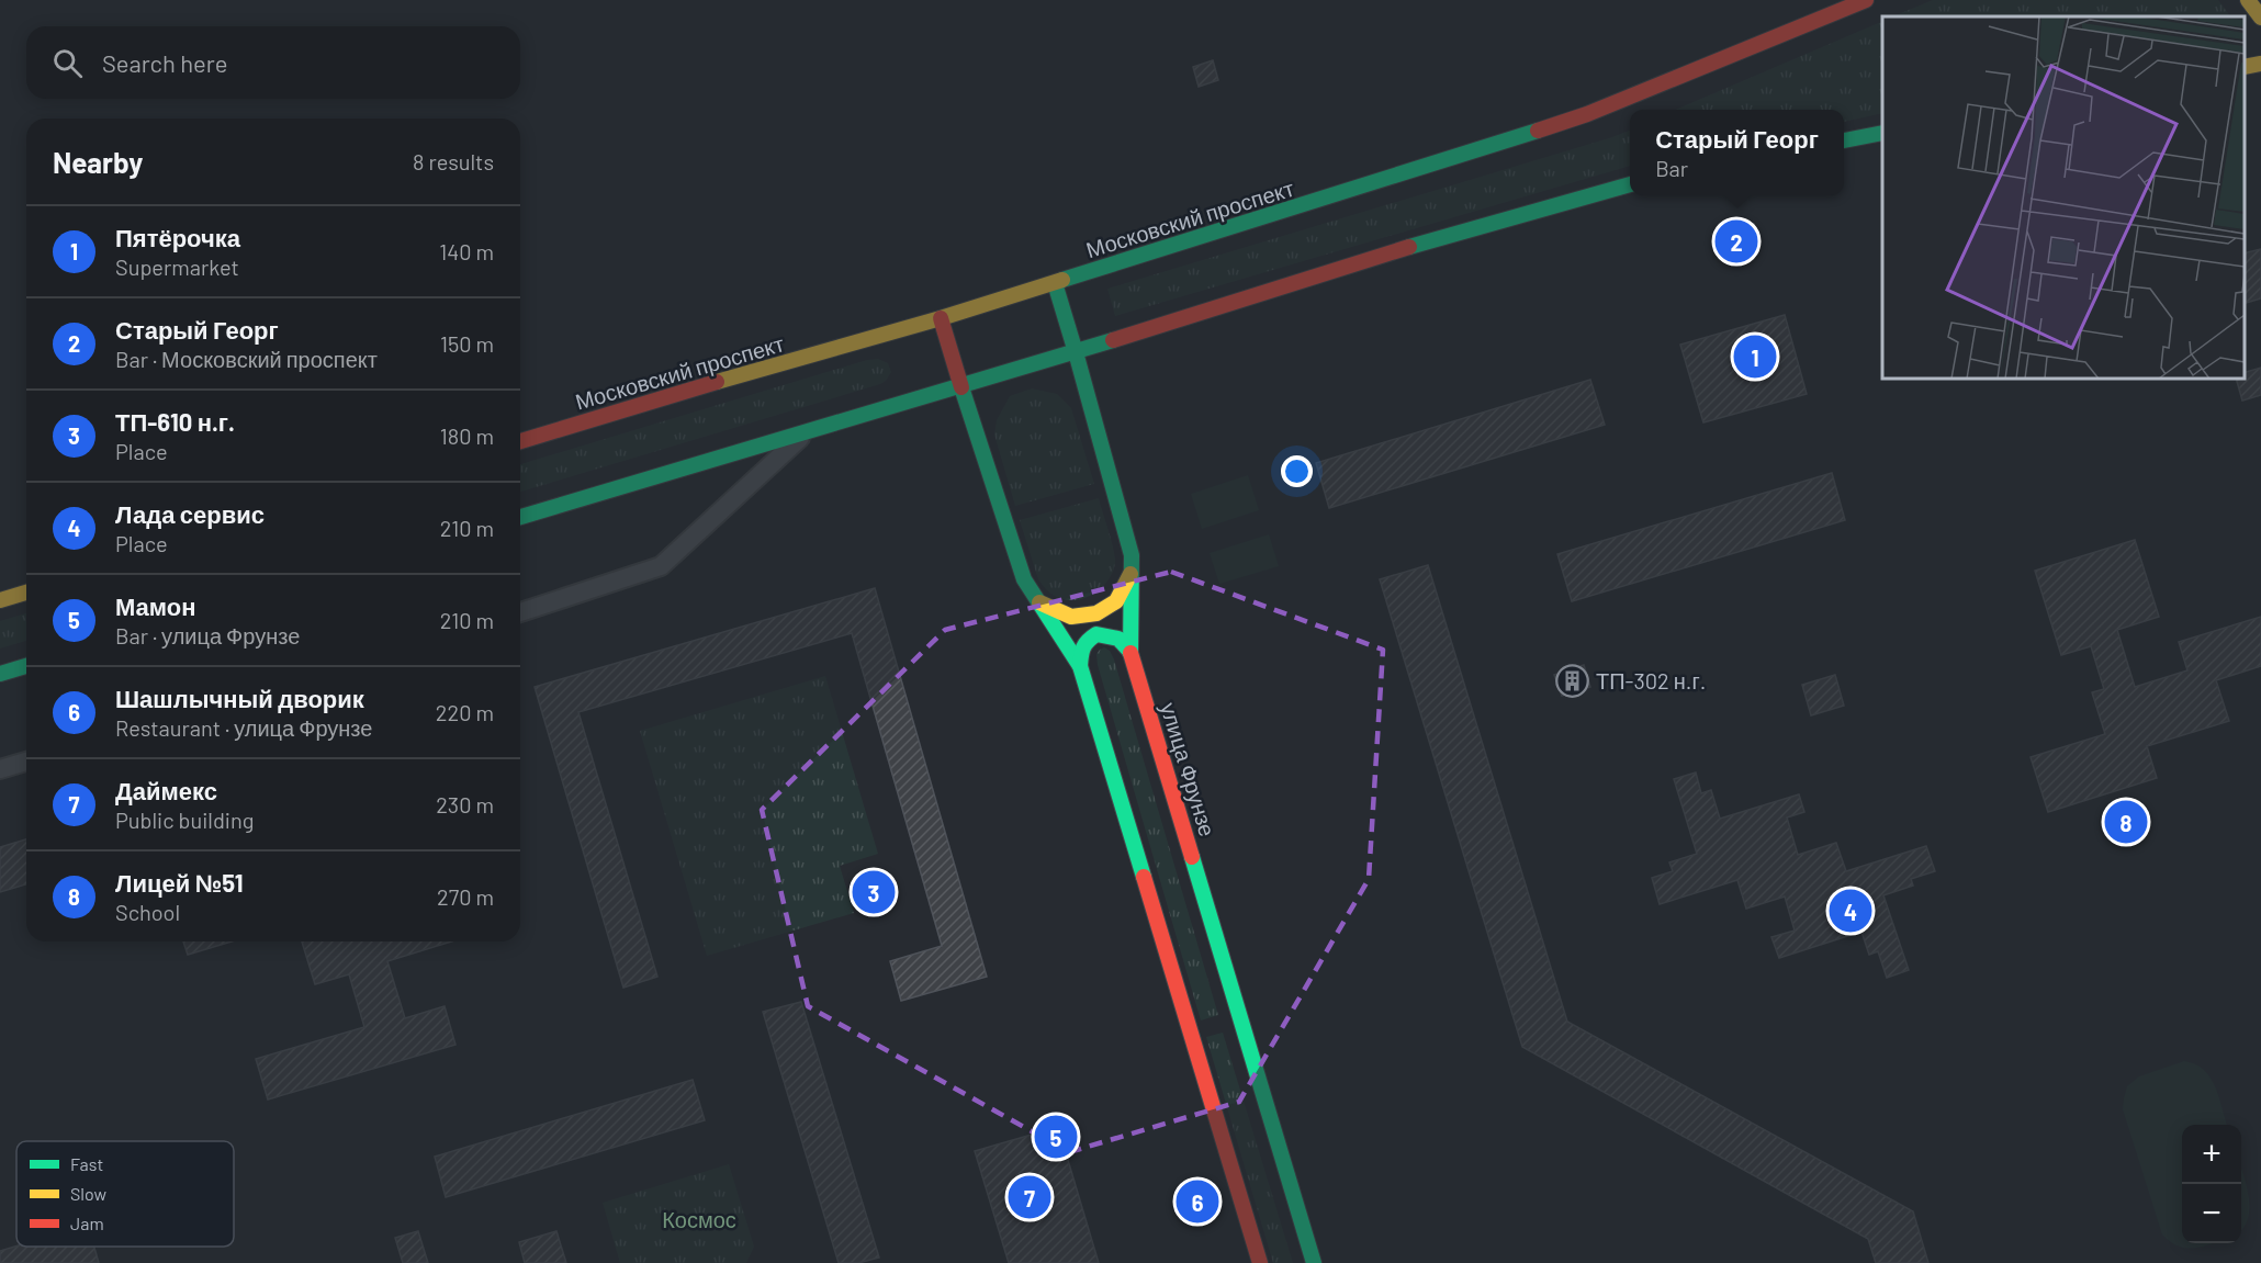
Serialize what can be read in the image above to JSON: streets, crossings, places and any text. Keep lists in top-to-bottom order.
{
  "streets": {
    "main road": ["Московский проспект", "улица Фрунзе"]
  },
  "crossings": [
    ["Московский проспект", "улица Фрунзе"]
  ],
  "parks": ["Космос"],
  "places": {
    "building": ["ТП-302 н.г."]
  },
  "legend": ["Fast", "Slow", "Jam"],
  "page": {
    "search": "Search here",
    "popup": ["Старый Георг", "Bar"],
    "heading": ["Nearby", "8 results"],
    "list": [
      {
        "mark": "1",
        "name": "Пятёрочка",
        "note": "Supermarket",
        "value": "140 m"
      },
      {
        "mark": "2",
        "name": "Старый Георг",
        "note": "Bar · Московский проспект",
        "value": "150 m"
      },
      {
        "mark": "3",
        "name": "ТП-610 н.г.",
        "note": "Place",
        "value": "180 m"
      },
      {
        "mark": "4",
        "name": "Лада сервис",
        "note": "Place",
        "value": "210 m"
      },
      {
        "mark": "5",
        "name": "Мамон",
        "note": "Bar · улица Фрунзе",
        "value": "210 m"
      },
      {
        "mark": "6",
        "name": "Шашлычный дворик",
        "note": "Restaurant · улица Фрунзе",
        "value": "220 m"
      },
      {
        "mark": "7",
        "name": "Даймекс",
        "note": "Public building",
        "value": "230 m"
      },
      {
        "mark": "8",
        "name": "Лицей №51",
        "note": "School",
        "value": "270 m"
      }
    ],
    "pins": [
      "2",
      "1",
      "8",
      "3",
      "4",
      "5",
      "7",
      "6"
    ],
    "map_buttons": ["+", "−"]
  }
}
